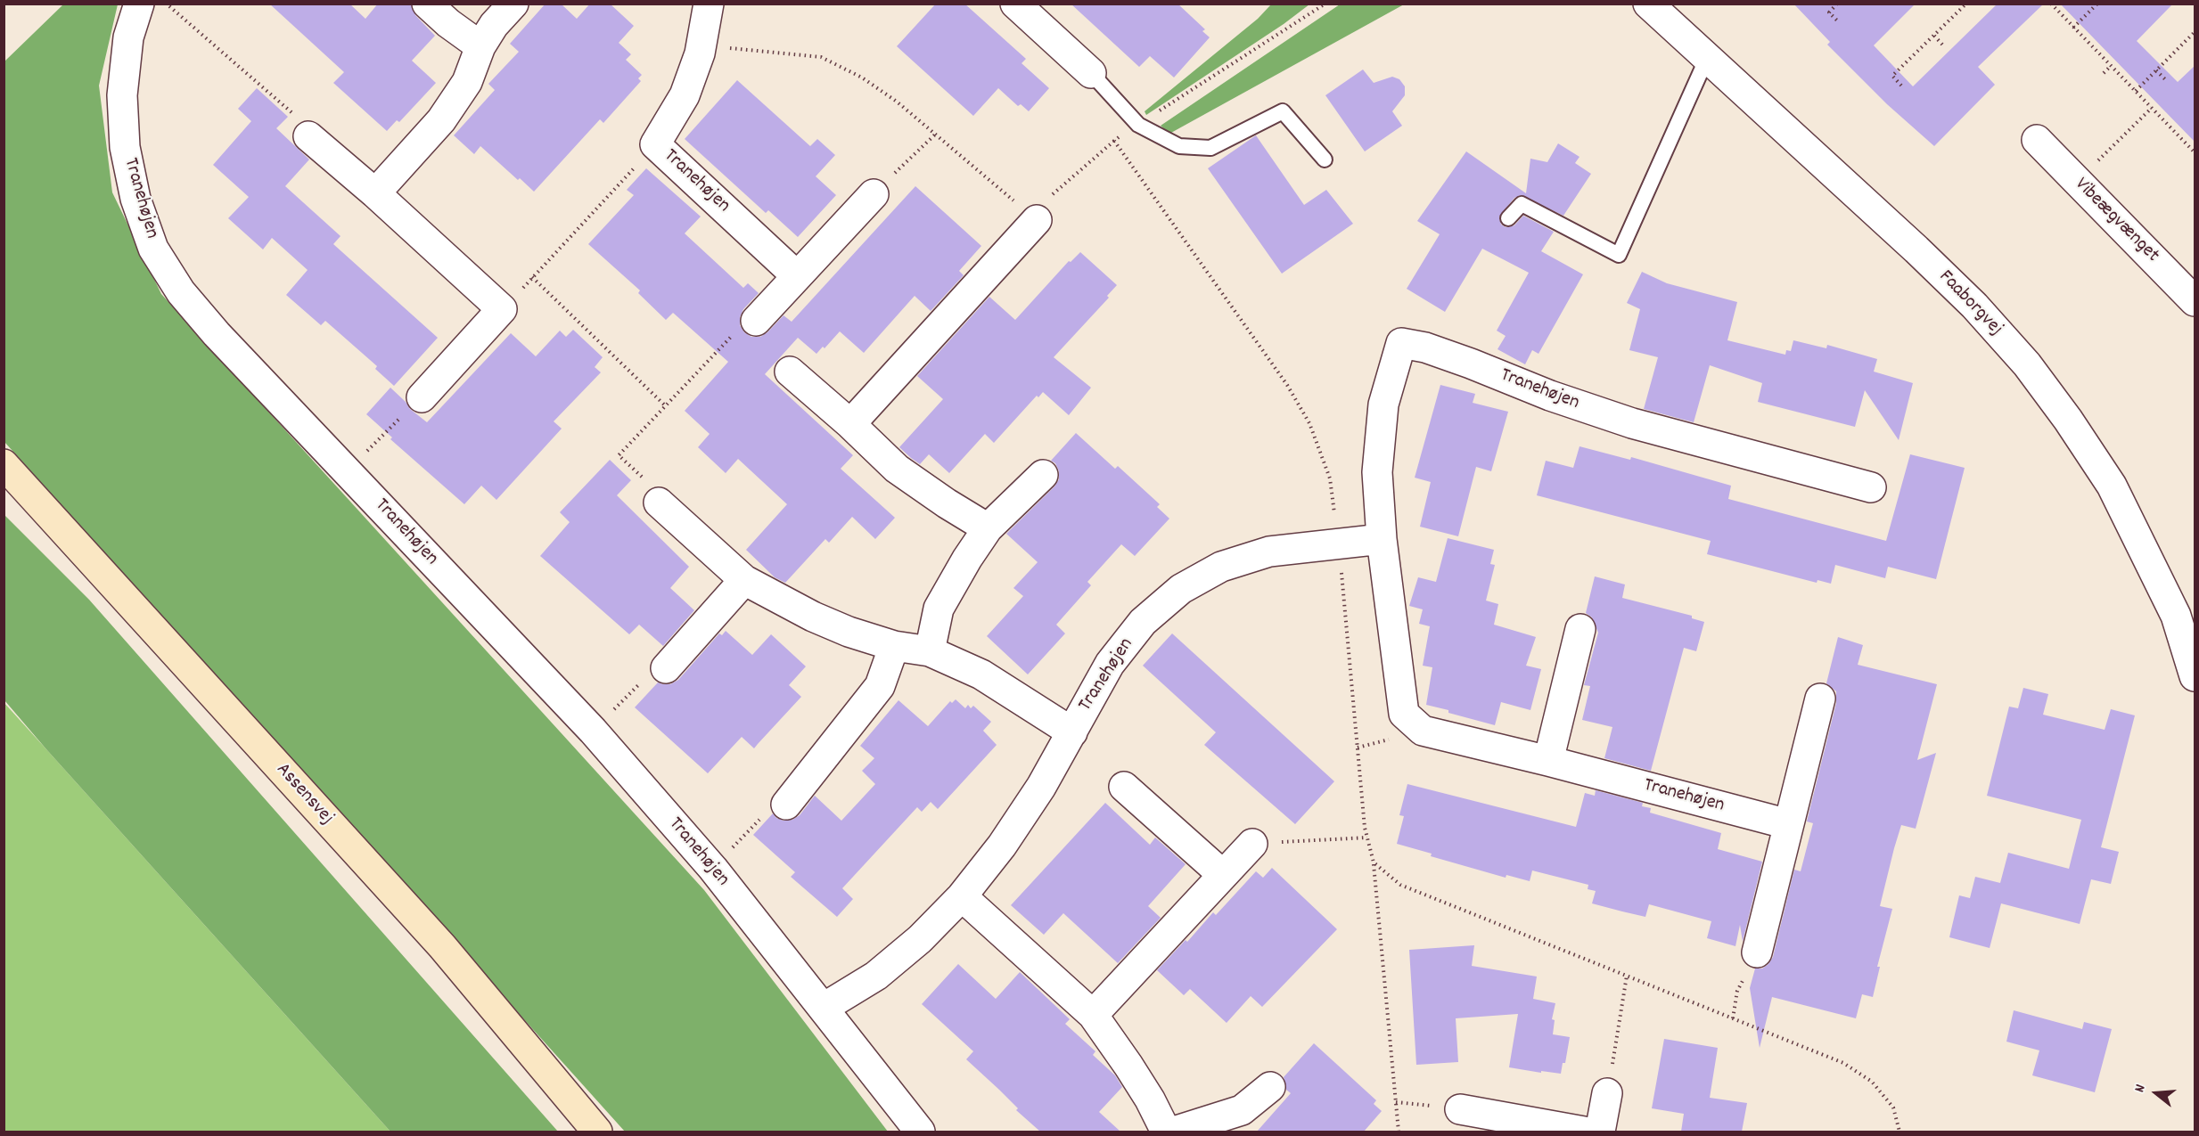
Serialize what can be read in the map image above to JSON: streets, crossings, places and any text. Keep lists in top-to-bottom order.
{
  "streets": {
    "main road": ["Assensvej"],
    "street": ["Tranehøjen", "Vibeægvænget", "Faaborgvej"]
  },
  "north": "left"
}
